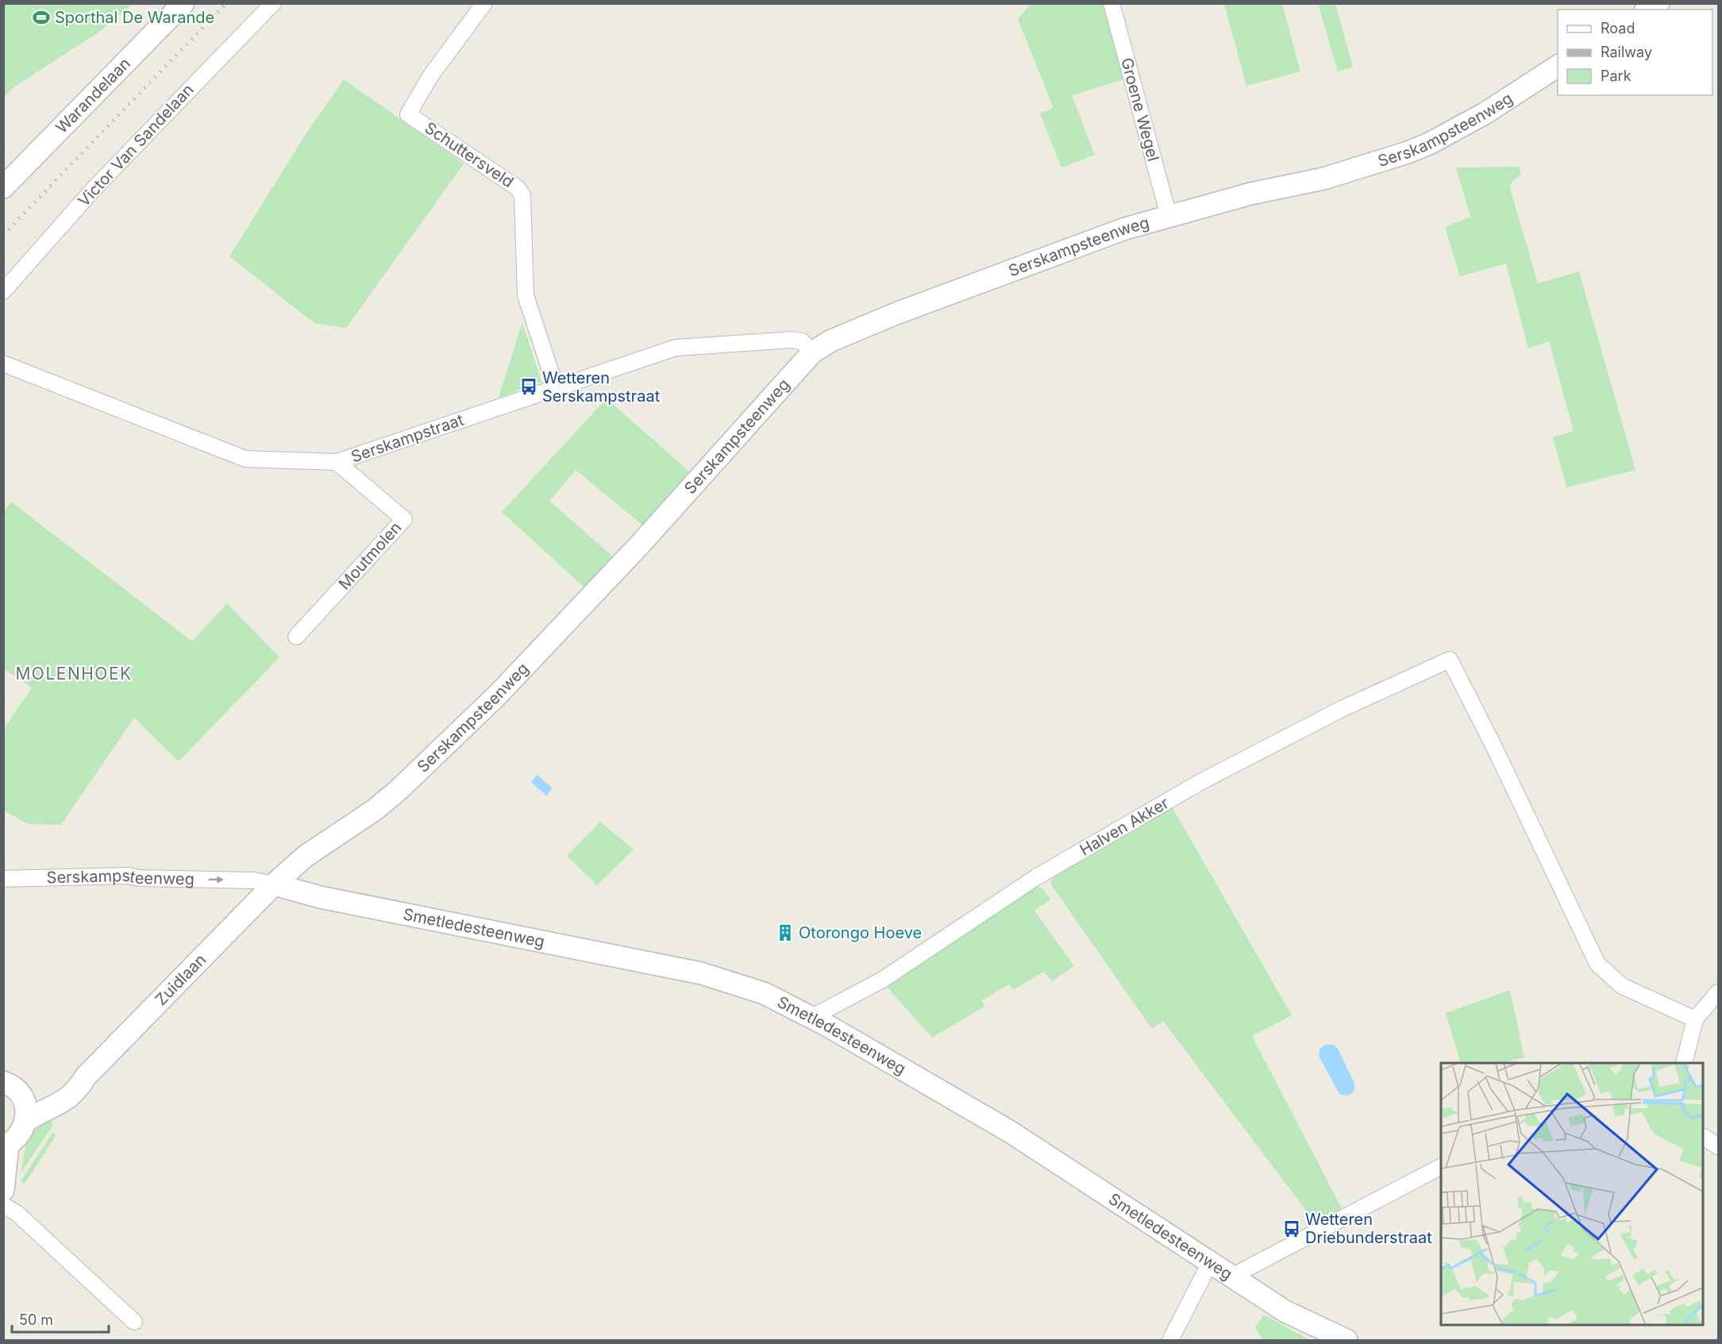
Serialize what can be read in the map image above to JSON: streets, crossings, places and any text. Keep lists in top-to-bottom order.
{
  "streets": {
    "street": [
      "Warandelaan",
      "Groene Wegel",
      "Serskampsteenweg",
      "Victor Van Sandelaan",
      "Schuttersveld",
      "Serskampstraat",
      "Moutmolen",
      "Halven Akker",
      "Smetledesteenweg",
      "Zuidlaan"
    ]
  },
  "crossings": [
    ["Groene Wegel", "Serskampsteenweg"],
    ["Serskampsteenweg", "Serskampstraat"],
    ["Serskampsteenweg", "Smetledesteenweg"],
    ["Serskampsteenweg", "Zuidlaan"],
    ["Schuttersveld", "Serskampstraat"],
    ["Serskampstraat", "Moutmolen"],
    ["Halven Akker", "Smetledesteenweg"],
    ["Smetledesteenweg", "Zuidlaan"]
  ],
  "districts": ["MOLENHOEK"],
  "places": {
    "sports": ["Sporthal De Warande"],
    "bus stop": ["Wetteren Serskampstraat", "Wetteren Driebunderstraat"],
    "building": ["Otorongo Hoeve"]
  },
  "legend": ["Road", "Railway", "Park"],
  "scale_bar": "50 m"
}
